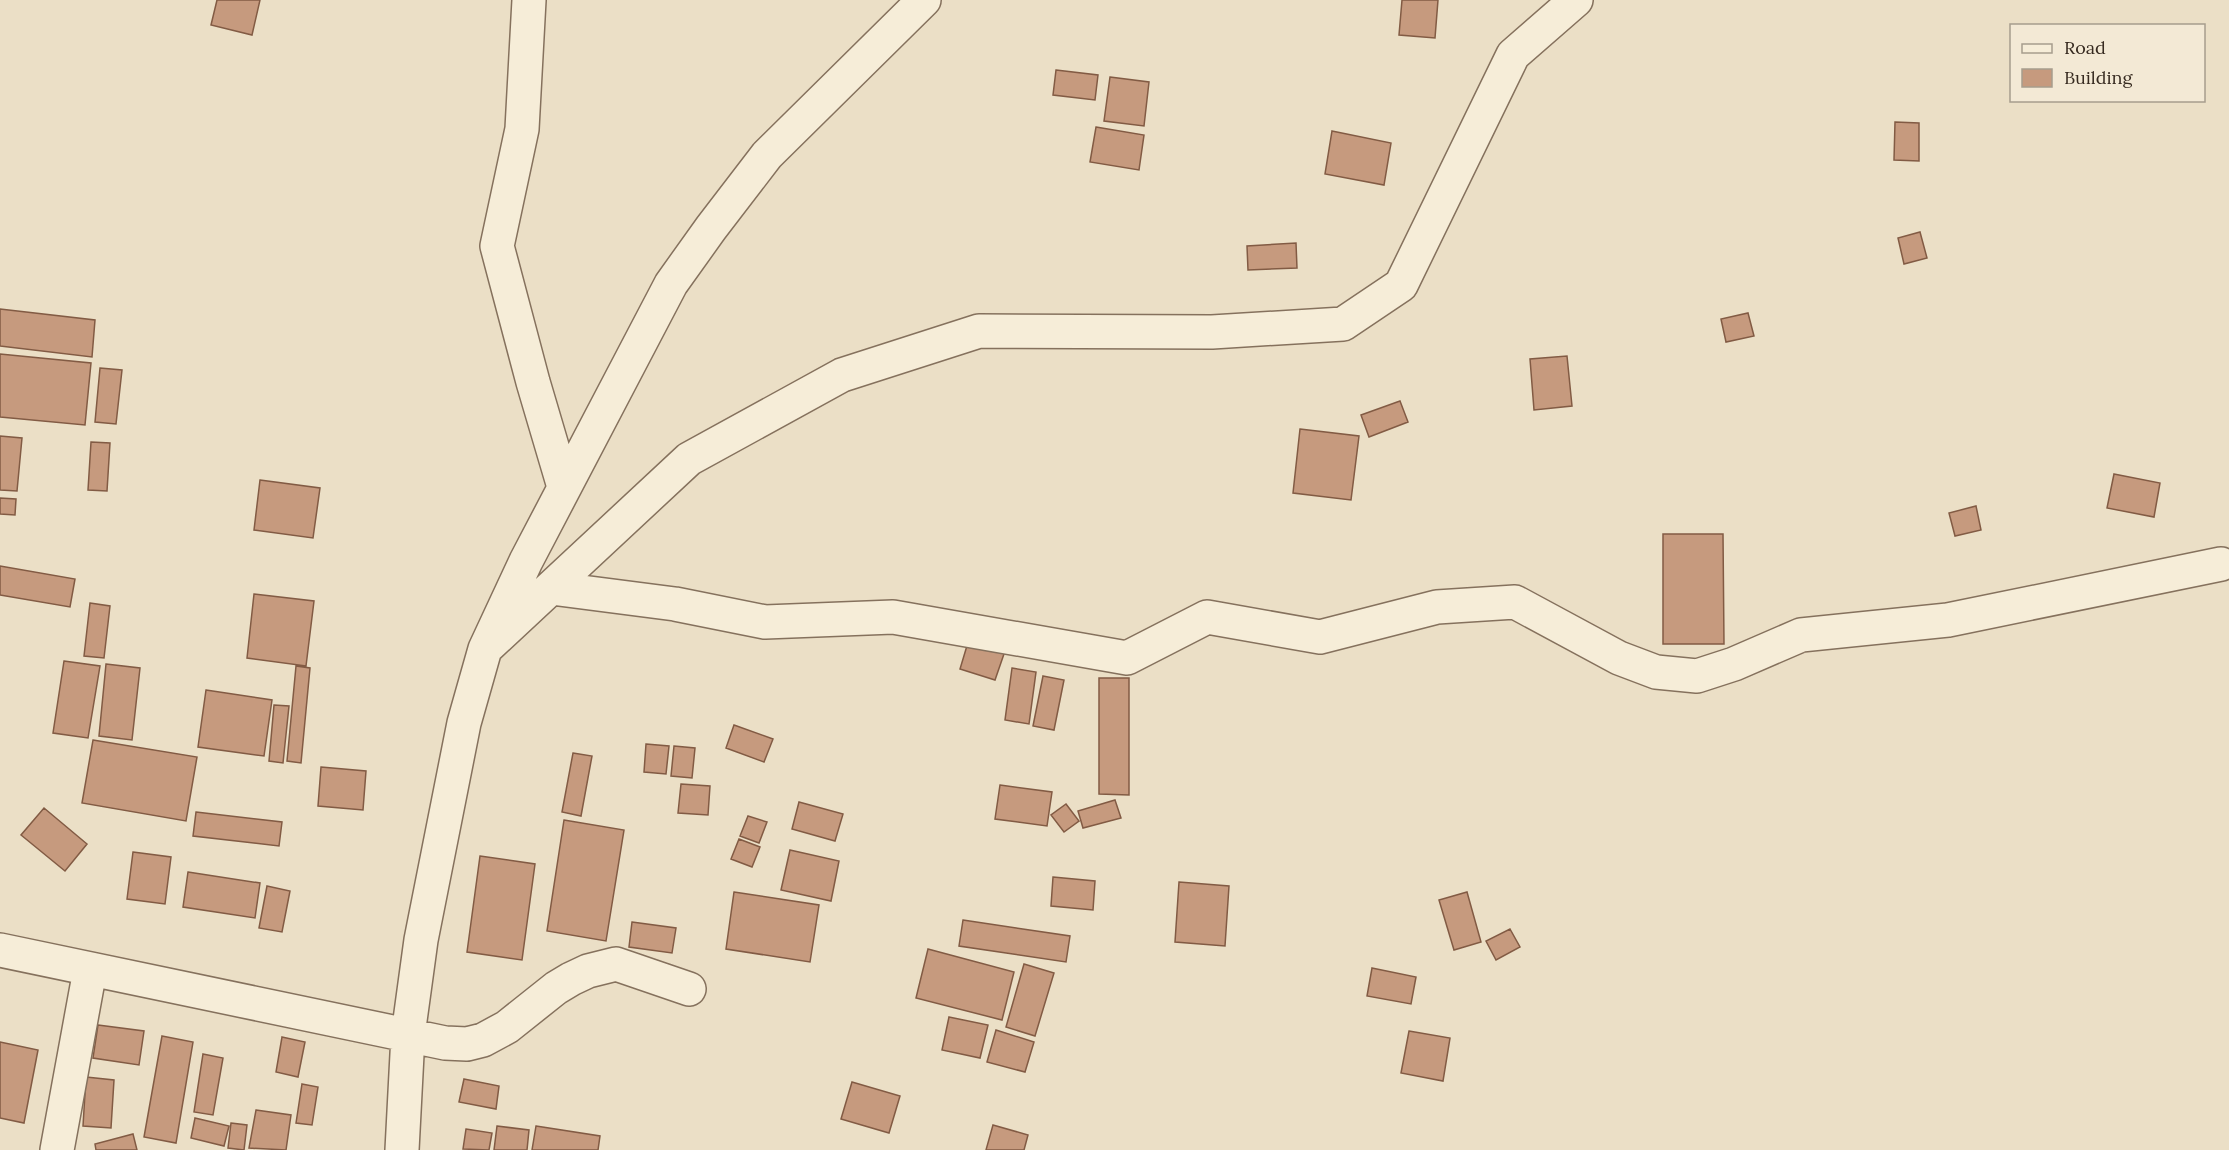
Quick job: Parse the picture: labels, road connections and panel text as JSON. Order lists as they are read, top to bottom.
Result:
{
  "legend": ["Road", "Building"]
}
